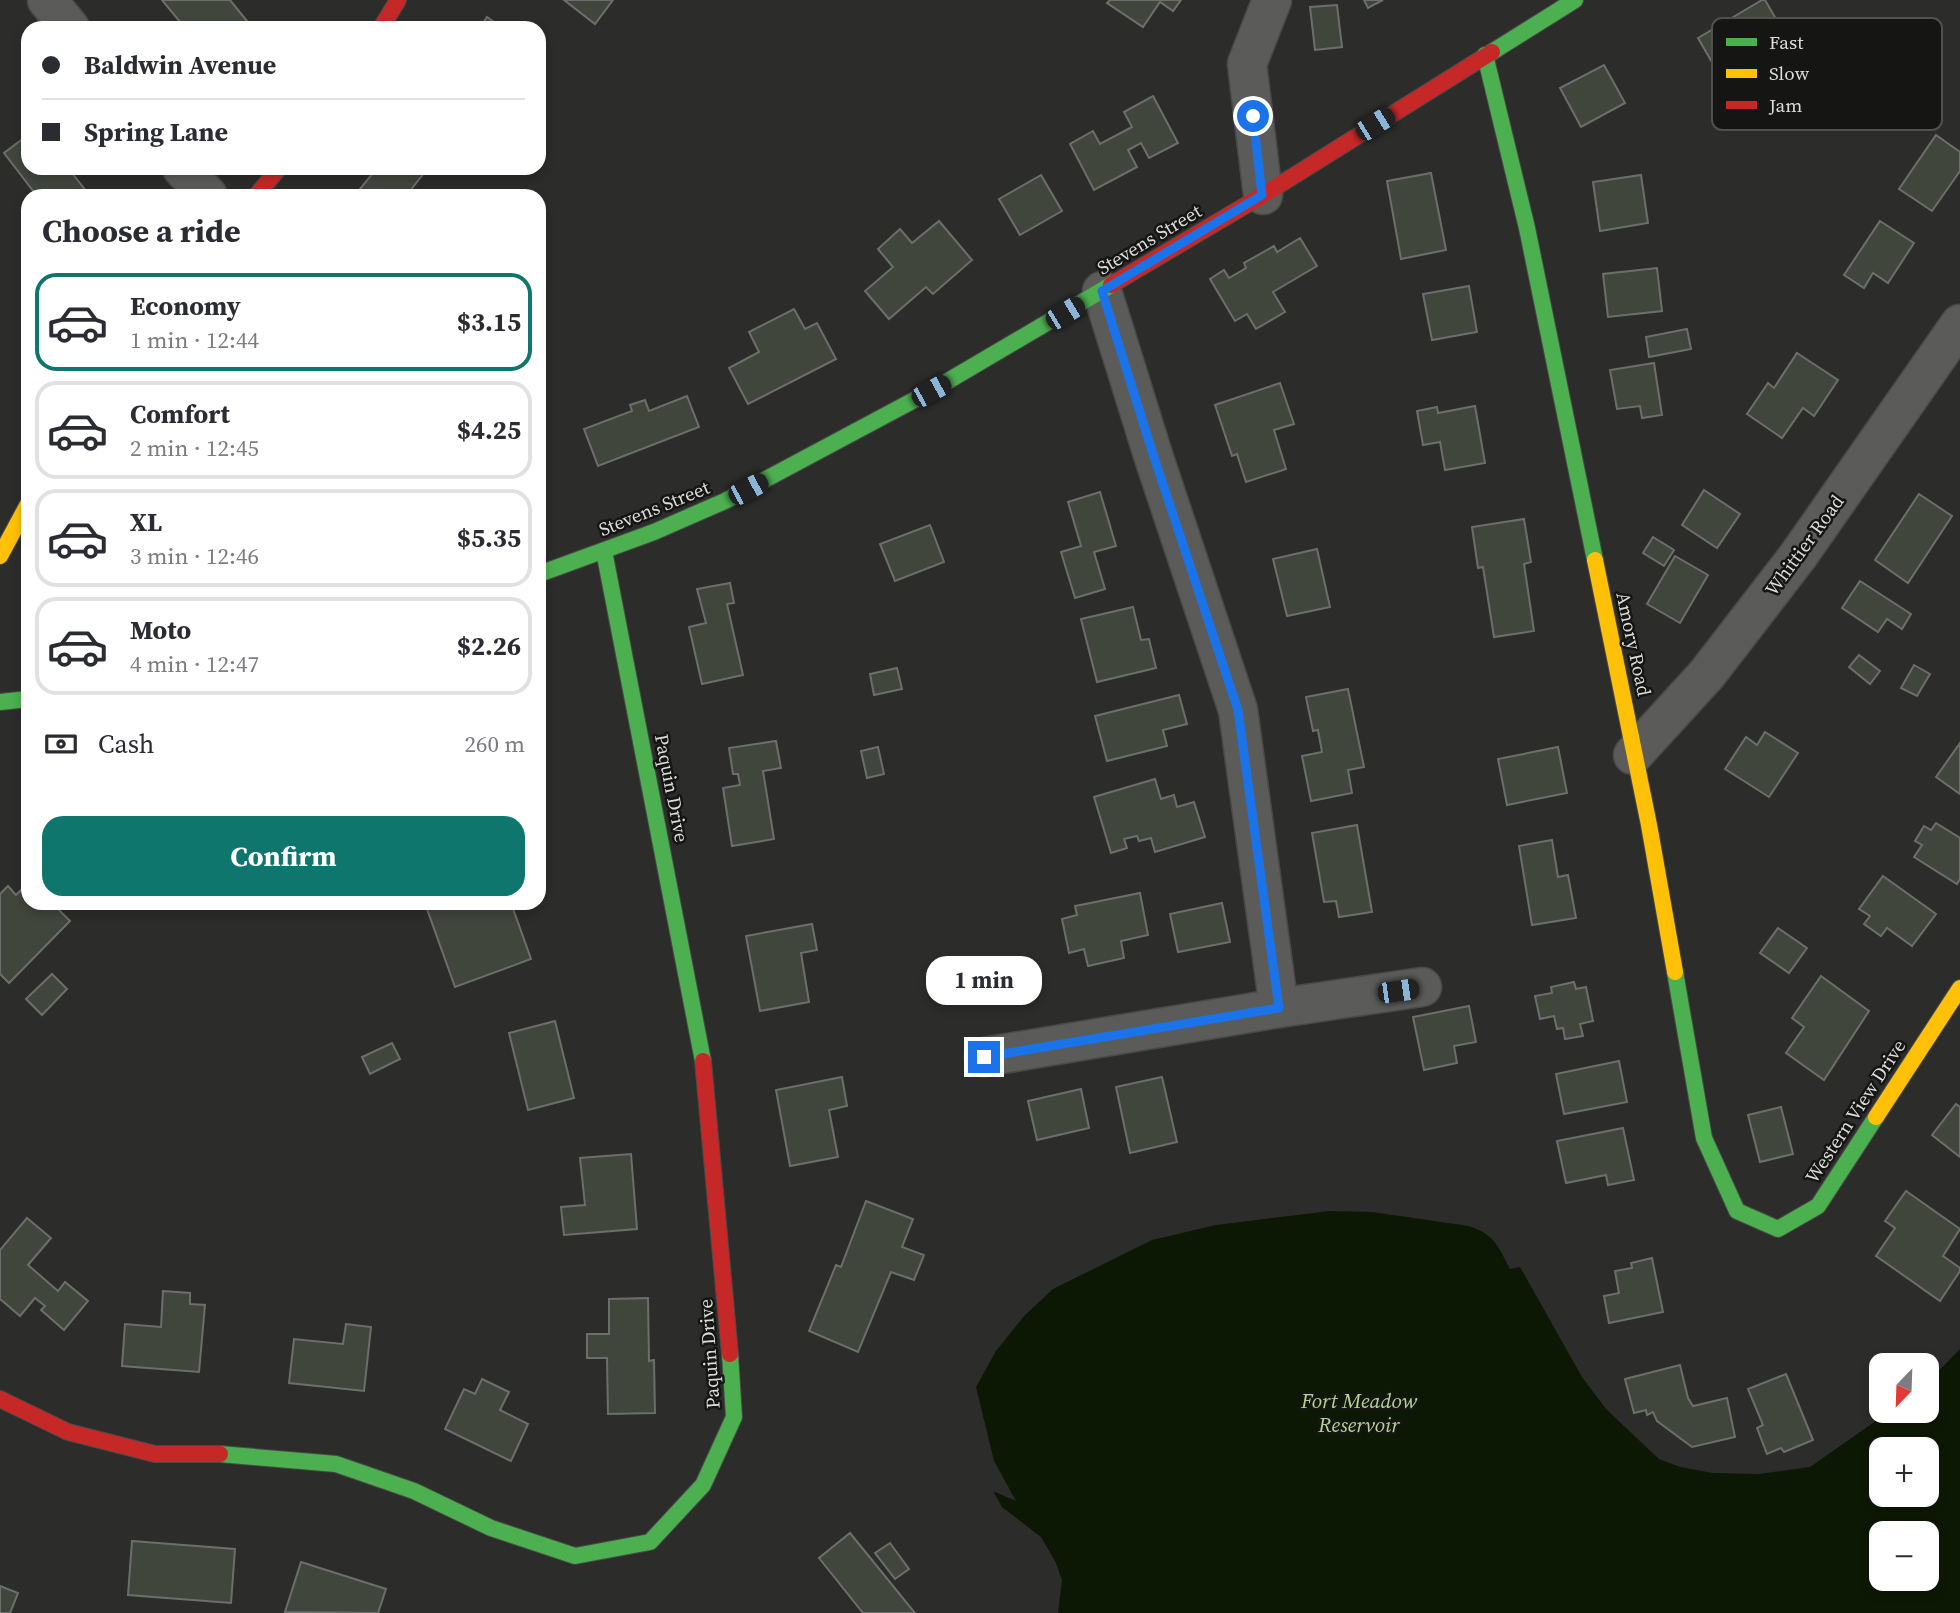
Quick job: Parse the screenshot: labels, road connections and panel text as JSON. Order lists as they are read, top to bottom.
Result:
{
  "streets": {
    "street": [
      "Stevens Street",
      "Whittier Road",
      "Amory Road",
      "Paquin Drive",
      "Western View Drive"
    ]
  },
  "crossings": [
    ["Stevens Street", "Amory Road"],
    ["Stevens Street", "Paquin Drive"],
    ["Whittier Road", "Amory Road"],
    ["Amory Road", "Western View Drive"]
  ],
  "water": ["Fort Meadow Reservoir"],
  "legend": ["Fast", "Slow", "Jam"],
  "north": "bottom left",
  "page": {
    "banner": ["Baldwin Avenue", "Spring Lane"],
    "heading": "Choose a ride",
    "list": [
      {
        "name": "Economy",
        "note": "1 min · 12:44",
        "value": "$3.15"
      },
      {
        "name": "Comfort",
        "note": "2 min · 12:45",
        "value": "$4.25"
      },
      {
        "name": "XL",
        "note": "3 min · 12:46",
        "value": "$5.35"
      },
      {
        "name": "Moto",
        "note": "4 min · 12:47",
        "value": "$2.26"
      }
    ],
    "pay": ["Cash", "260 m"],
    "buttons": "Confirm",
    "bubble": "1 min",
    "map_buttons": ["+", "−"]
  }
}
